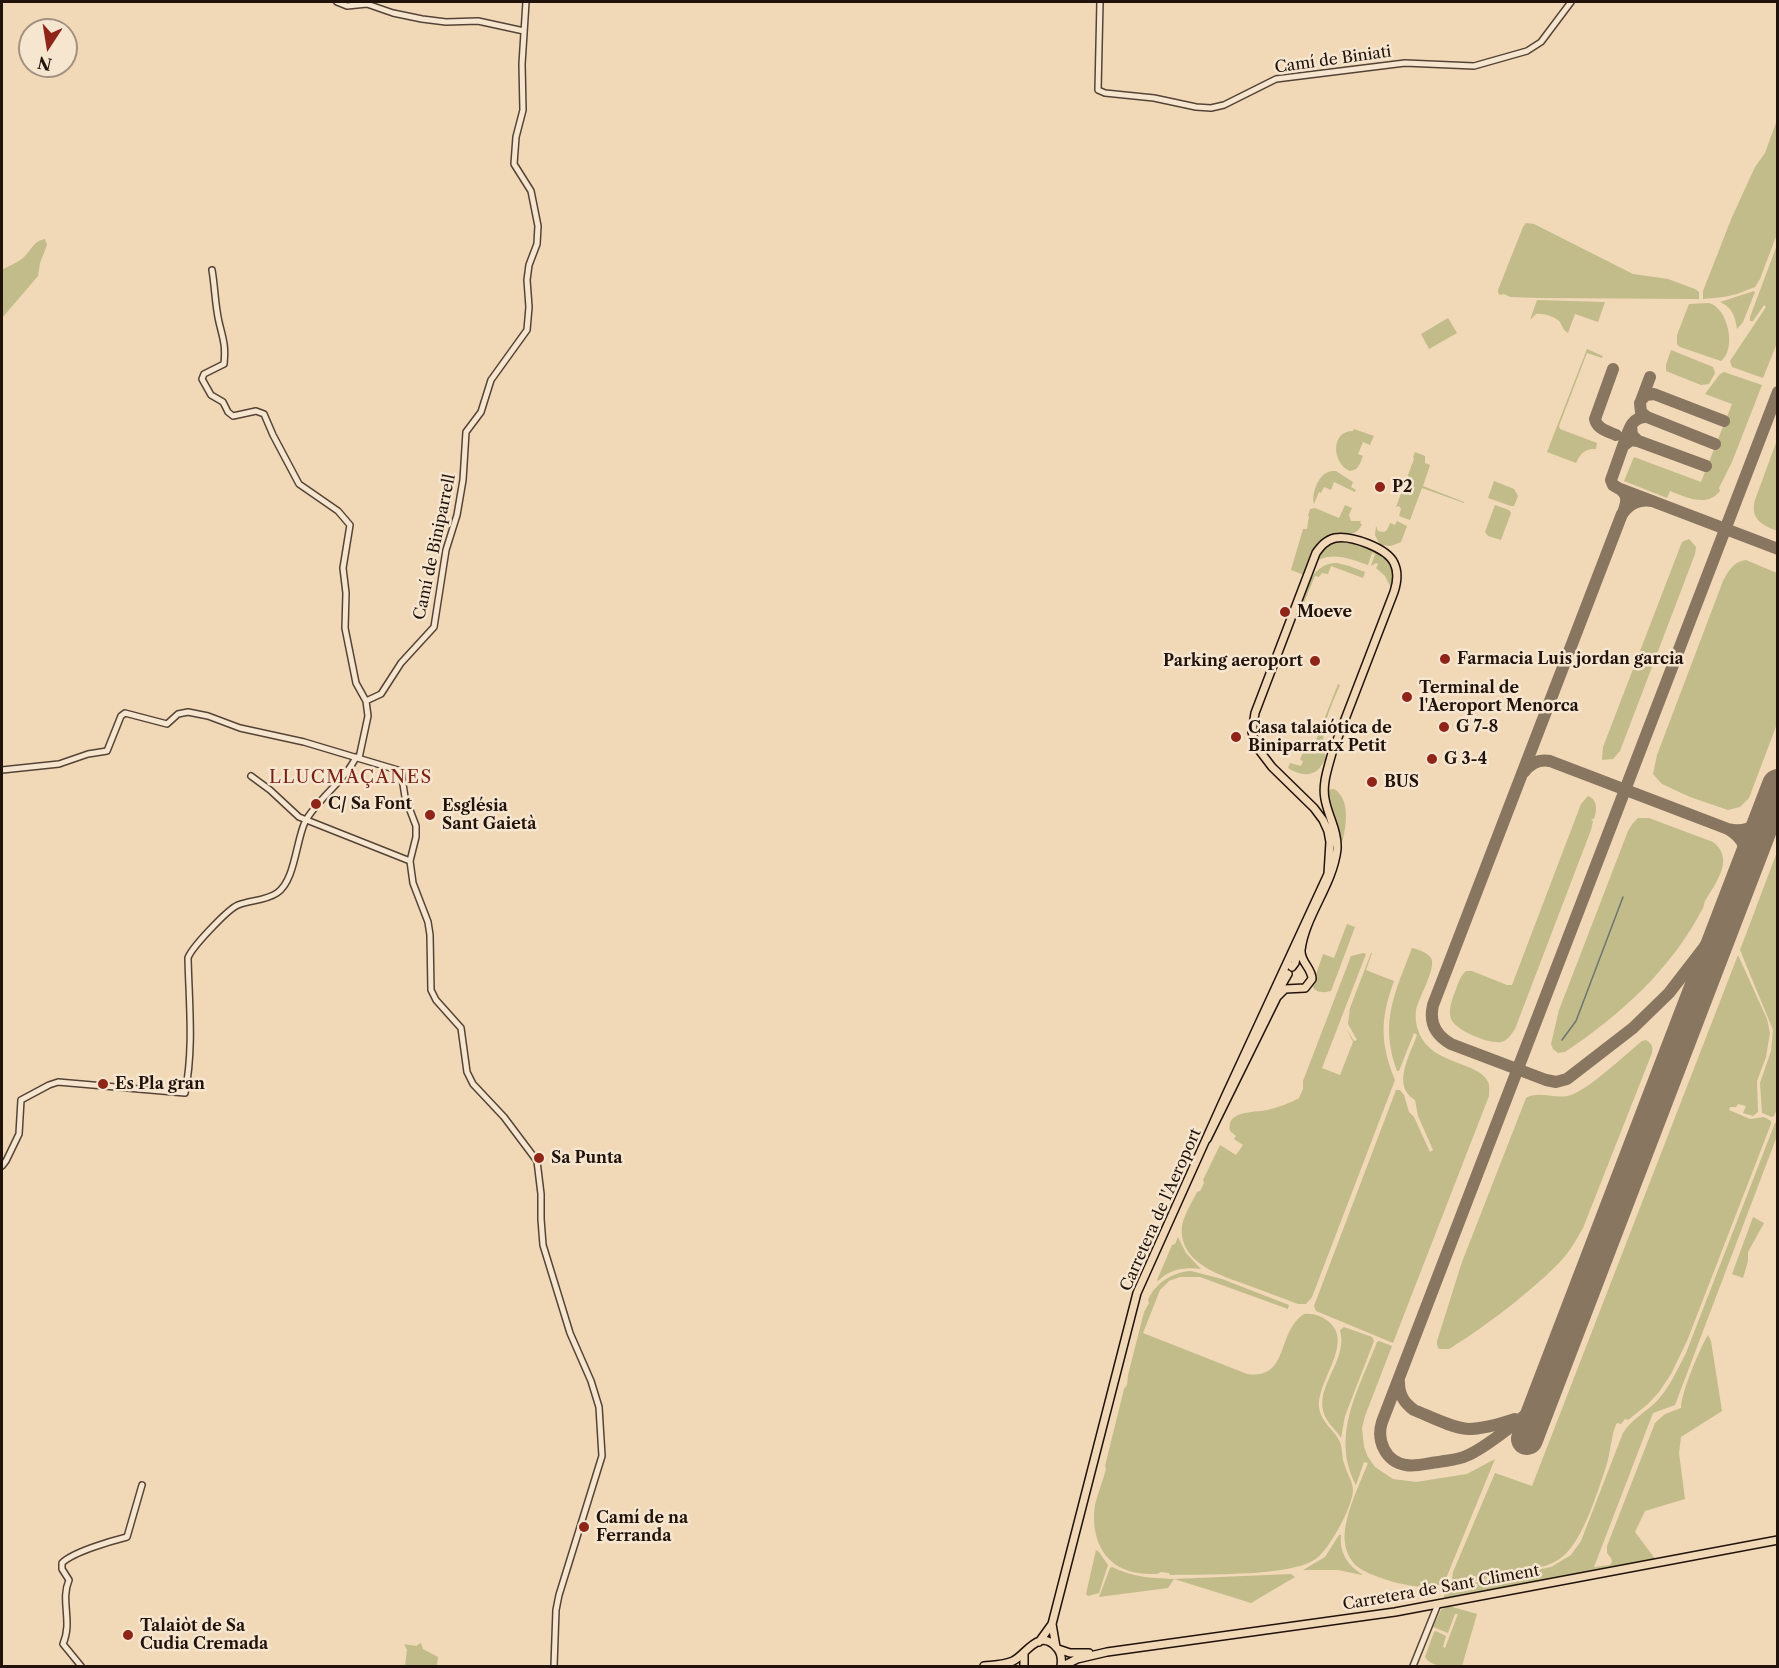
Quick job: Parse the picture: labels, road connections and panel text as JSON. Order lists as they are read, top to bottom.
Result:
{
  "streets": {
    "main road": ["Carretera de l'Aeroport", "Carretera de Sant Climent"],
    "street": ["Camí de Biniati", "Camí de Biniparrell"]
  },
  "districts": ["LLUCMAÇANES"],
  "places": [
    "P2",
    "Moeve",
    "Farmacia Luis jordan garcia",
    "Parking aeroport",
    "Terminal de l'Aeroport Menorca",
    "G 7-8",
    "Casa talaiótica de Biniparratx Petit",
    "G 3-4",
    "BUS",
    "C/ Sa Font",
    "Església Sant Gaietà",
    "Es Pla gran",
    "Sa Punta",
    "Camí de na Ferranda",
    "Talaiòt de Sa Cudia Cremada"
  ],
  "north": "bottom"
}
